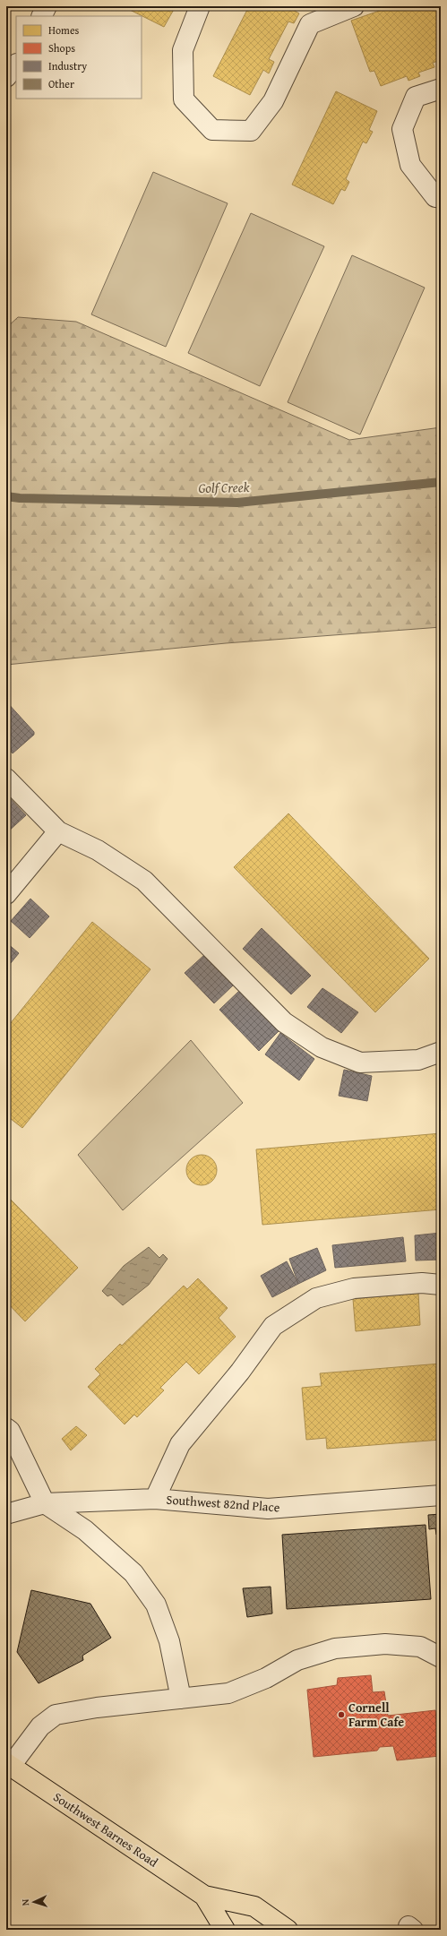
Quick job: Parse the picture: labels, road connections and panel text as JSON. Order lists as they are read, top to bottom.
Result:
{
  "streets": {
    "main road": ["Southwest Barnes Road"],
    "street": ["Southwest 82nd Place"]
  },
  "water": ["Golf Creek"],
  "places": ["Cornell Farm Cafe"],
  "legend": [
    "Homes",
    "Shops",
    "Industry",
    "Other"
  ],
  "north": "left"
}
